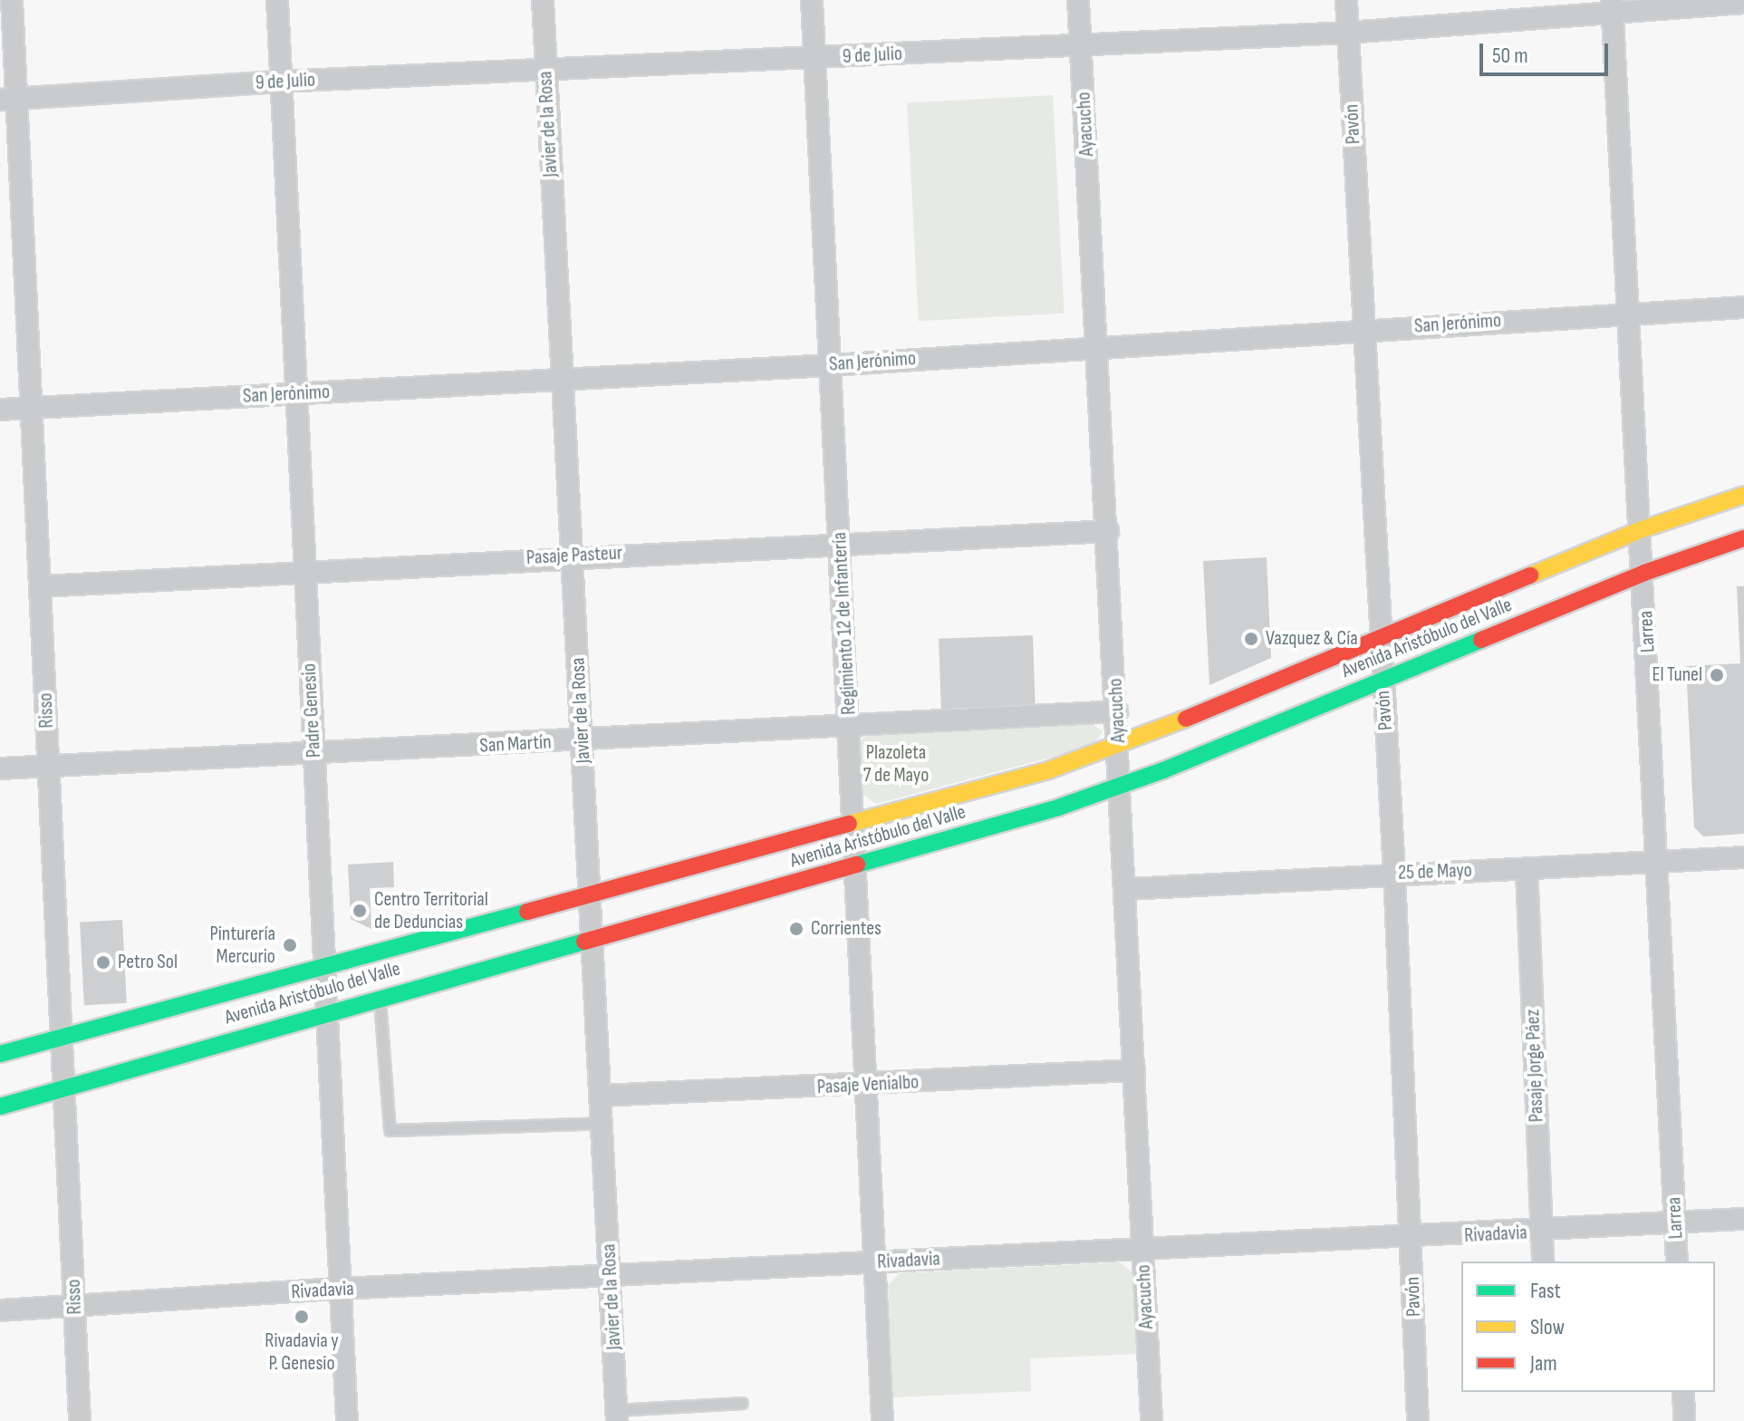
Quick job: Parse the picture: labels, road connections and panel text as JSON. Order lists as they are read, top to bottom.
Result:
{
  "streets": {
    "main road": ["Avenida Aristóbulo del Valle"],
    "street": [
      "9 de Julio",
      "Javier de la Rosa",
      "Ayacucho",
      "Pavón",
      "San Jerónimo",
      "Pasaje Pasteur",
      "Regimiento 12 de Infantería",
      "Larrea",
      "Risso",
      "Padre Genesio",
      "San Martín",
      "25 de Mayo",
      "Pasaje Jorge Páez",
      "Pasaje Venialbo",
      "Rivadavia"
    ]
  },
  "crossings": [
    ["9 de Julio", "Javier de la Rosa"],
    ["9 de Julio", "Ayacucho"],
    ["9 de Julio", "Pavón"],
    ["9 de Julio", "Regimiento 12 de Infantería"],
    ["9 de Julio", "Larrea"],
    ["9 de Julio", "Risso"],
    ["9 de Julio", "Padre Genesio"],
    ["Javier de la Rosa", "San Jerónimo"],
    ["Javier de la Rosa", "Pasaje Pasteur"],
    ["Javier de la Rosa", "Avenida Aristóbulo del Valle"],
    ["Javier de la Rosa", "San Martín"],
    ["Javier de la Rosa", "Pasaje Venialbo"],
    ["Javier de la Rosa", "Rivadavia"],
    ["Ayacucho", "San Jerónimo"],
    ["Ayacucho", "Pasaje Pasteur"],
    ["Ayacucho", "Avenida Aristóbulo del Valle"],
    ["Ayacucho", "San Martín"],
    ["Ayacucho", "25 de Mayo"],
    ["Ayacucho", "Pasaje Venialbo"],
    ["Ayacucho", "Rivadavia"],
    ["Pavón", "San Jerónimo"],
    ["Pavón", "Avenida Aristóbulo del Valle"],
    ["Pavón", "25 de Mayo"],
    ["Pavón", "Rivadavia"],
    ["San Jerónimo", "Regimiento 12 de Infantería"],
    ["San Jerónimo", "Larrea"],
    ["San Jerónimo", "Risso"],
    ["San Jerónimo", "Padre Genesio"],
    ["Pasaje Pasteur", "Regimiento 12 de Infantería"],
    ["Pasaje Pasteur", "Risso"],
    ["Pasaje Pasteur", "Padre Genesio"],
    ["Regimiento 12 de Infantería", "Avenida Aristóbulo del Valle"],
    ["Regimiento 12 de Infantería", "San Martín"],
    ["Regimiento 12 de Infantería", "Pasaje Venialbo"],
    ["Regimiento 12 de Infantería", "Rivadavia"],
    ["Larrea", "Avenida Aristóbulo del Valle"],
    ["Larrea", "25 de Mayo"],
    ["Larrea", "Rivadavia"],
    ["Avenida Aristóbulo del Valle", "Risso"],
    ["Avenida Aristóbulo del Valle", "Padre Genesio"],
    ["Risso", "San Martín"],
    ["Risso", "Rivadavia"],
    ["Padre Genesio", "San Martín"],
    ["Padre Genesio", "Rivadavia"],
    ["25 de Mayo", "Pasaje Jorge Páez"],
    ["Pasaje Jorge Páez", "Rivadavia"]
  ],
  "parks": ["Plazoleta 7 de Mayo"],
  "places": [
    "Vazquez & Cía",
    "El Tunel",
    "Centro Territorial de Deduncias",
    "Corrientes",
    "Pinturería Mercurio",
    "Petro Sol",
    "Rivadavia y P. Genesio"
  ],
  "legend": ["Fast", "Slow", "Jam"],
  "scale_bar": "50 m"
}
